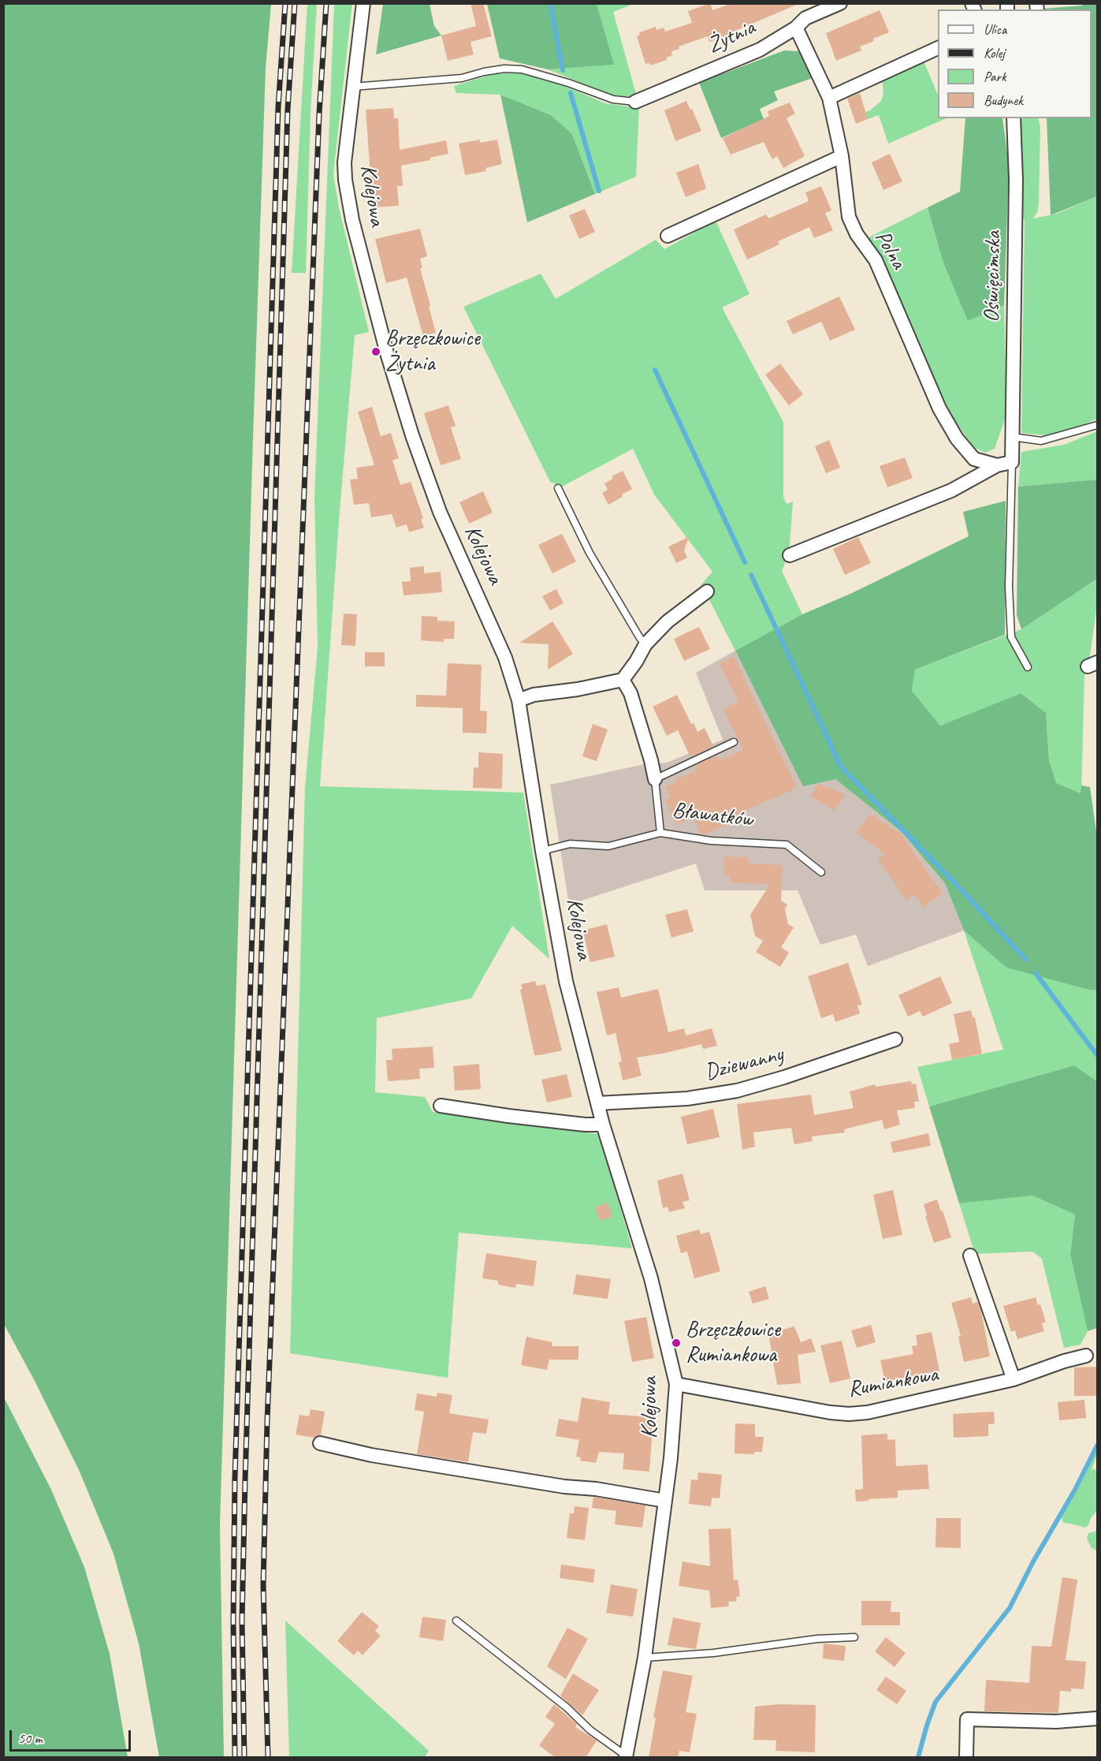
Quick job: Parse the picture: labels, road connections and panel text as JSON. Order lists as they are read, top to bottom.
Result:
{
  "streets": {
    "street": [
      "Żytnia",
      "Kolejowa",
      "Polna",
      "Oświęcimska",
      "Bławatków",
      "Dziewanny",
      "Rumiankowa"
    ]
  },
  "crossings": [
    ["Żytnia", "Polna"],
    ["Kolejowa", "Dziewanny"],
    ["Kolejowa", "Rumiankowa"],
    ["Polna", "Oświęcimska"]
  ],
  "places": ["Brzęczkowice Żytnia", "Brzęczkowice Rumiankowa"],
  "legend": [
    "Ulica",
    "Kolej",
    "Park",
    "Budynek"
  ],
  "scale_bar": "50 m"
}
